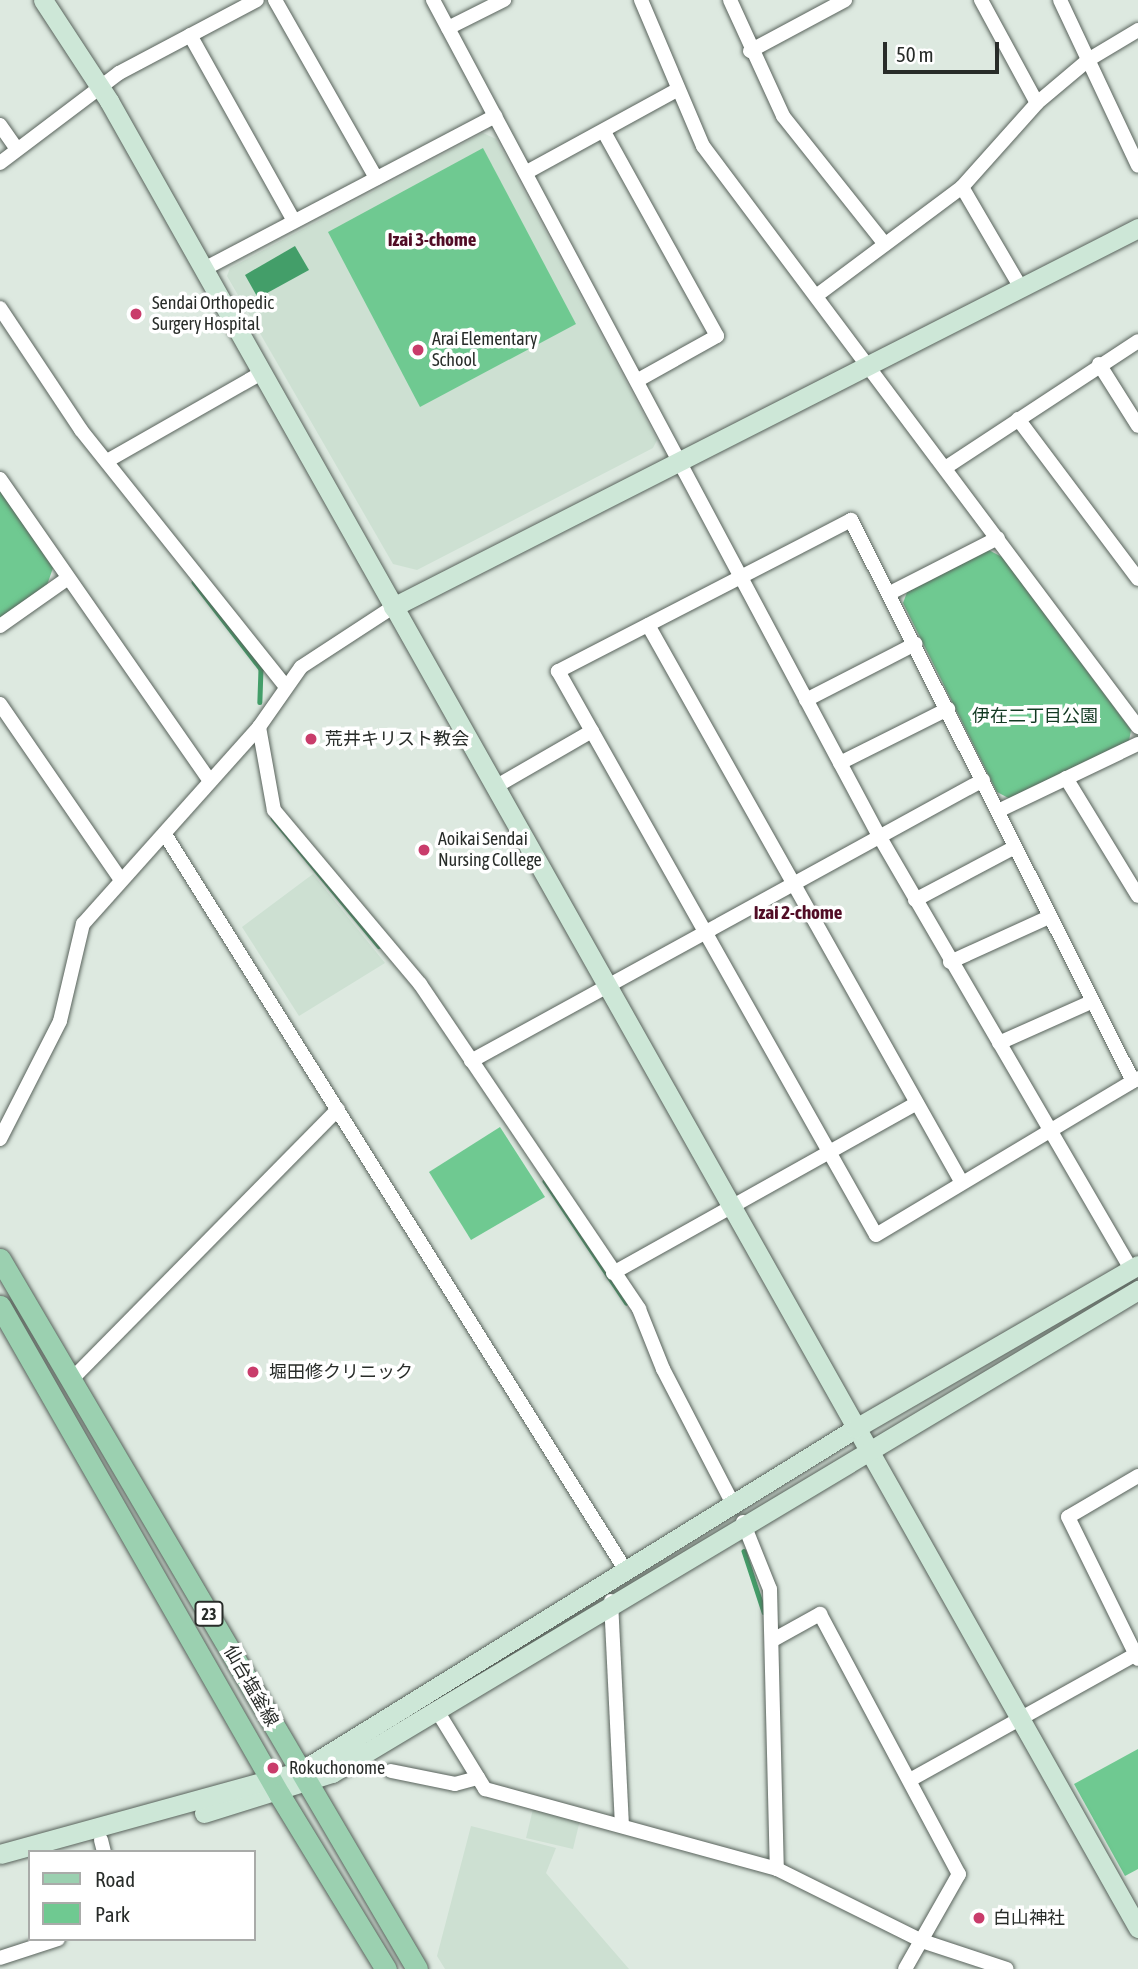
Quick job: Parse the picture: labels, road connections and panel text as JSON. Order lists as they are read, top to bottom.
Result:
{
  "streets": {
    "main road": ["23", "仙台塩釜線"]
  },
  "districts": ["Izai 3-chome", "Izai 2-chome"],
  "parks": ["伊在二丁目公園"],
  "places": [
    "Sendai Orthopedic Surgery Hospital",
    "Arai Elementary School",
    "荒井キリスト教会",
    "Aoikai Sendai Nursing College",
    "堀田修クリニック",
    "Rokuchonome",
    "白山神社"
  ],
  "legend": ["Road", "Park"],
  "scale_bar": "50 m"
}
